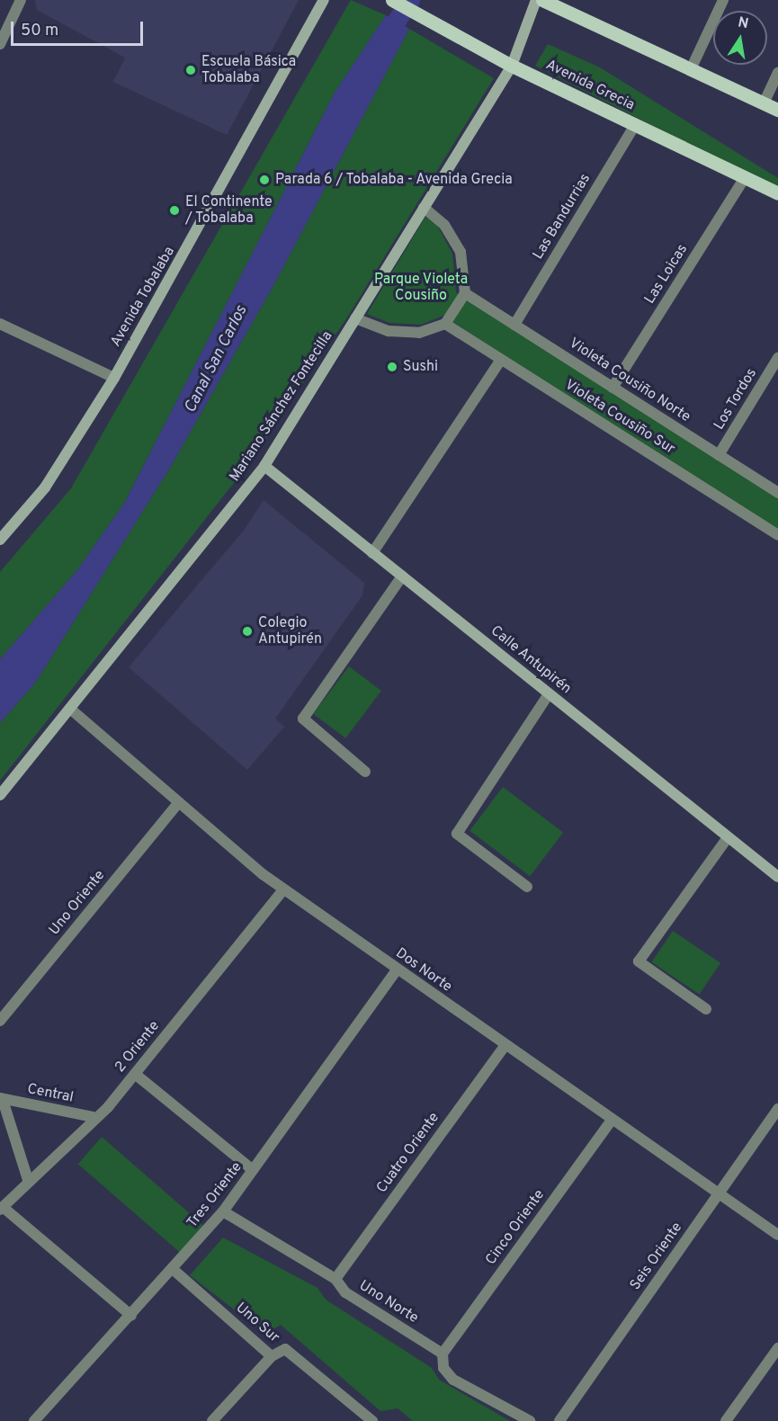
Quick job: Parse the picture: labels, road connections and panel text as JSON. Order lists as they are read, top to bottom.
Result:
{
  "streets": {
    "main road": ["Avenida Grecia"],
    "street": [
      "Las Bandurrias",
      "Las Loicas",
      "Avenida Tobalaba",
      "Violeta Cousiño Norte",
      "Los Tordos",
      "Mariano Sánchez Fontecilla",
      "Violeta Cousiño Sur",
      "Calle Antupirén",
      "Uno Oriente",
      "Dos Norte",
      "2 Oriente",
      "Central",
      "Cuatro Oriente",
      "Tres Oriente",
      "Cinco Oriente",
      "Seis Oriente",
      "Uno Norte",
      "Uno Sur"
    ]
  },
  "crossings": [
    ["Avenida Grecia", "Las Bandurrias"],
    ["Avenida Grecia", "Las Loicas"],
    ["Avenida Grecia", "Mariano Sánchez Fontecilla"],
    ["Las Bandurrias", "Violeta Cousiño Norte"],
    ["Las Loicas", "Violeta Cousiño Norte"],
    ["Violeta Cousiño Norte", "Los Tordos"],
    ["Mariano Sánchez Fontecilla", "Calle Antupirén"],
    ["Mariano Sánchez Fontecilla", "Dos Norte"],
    ["Uno Oriente", "Dos Norte"],
    ["Dos Norte", "2 Oriente"],
    ["Dos Norte", "Cuatro Oriente"],
    ["Dos Norte", "Tres Oriente"],
    ["Dos Norte", "Cinco Oriente"],
    ["Dos Norte", "Seis Oriente"],
    ["2 Oriente", "Central"],
    ["Cuatro Oriente", "Uno Norte"],
    ["Tres Oriente", "Uno Norte"],
    ["Tres Oriente", "Uno Sur"],
    ["Cinco Oriente", "Uno Norte"]
  ],
  "water": ["Canal San Carlos"],
  "parks": ["Parque Violeta Cousiño"],
  "places": [
    "Escuela Básica Tobalaba",
    "Parada 6 / Tobalaba - Avenida Grecia",
    "El Continente / Tobalaba",
    "Sushi",
    "Colegio Antupirén"
  ],
  "scale_bar": "50 m",
  "north": "top"
}
